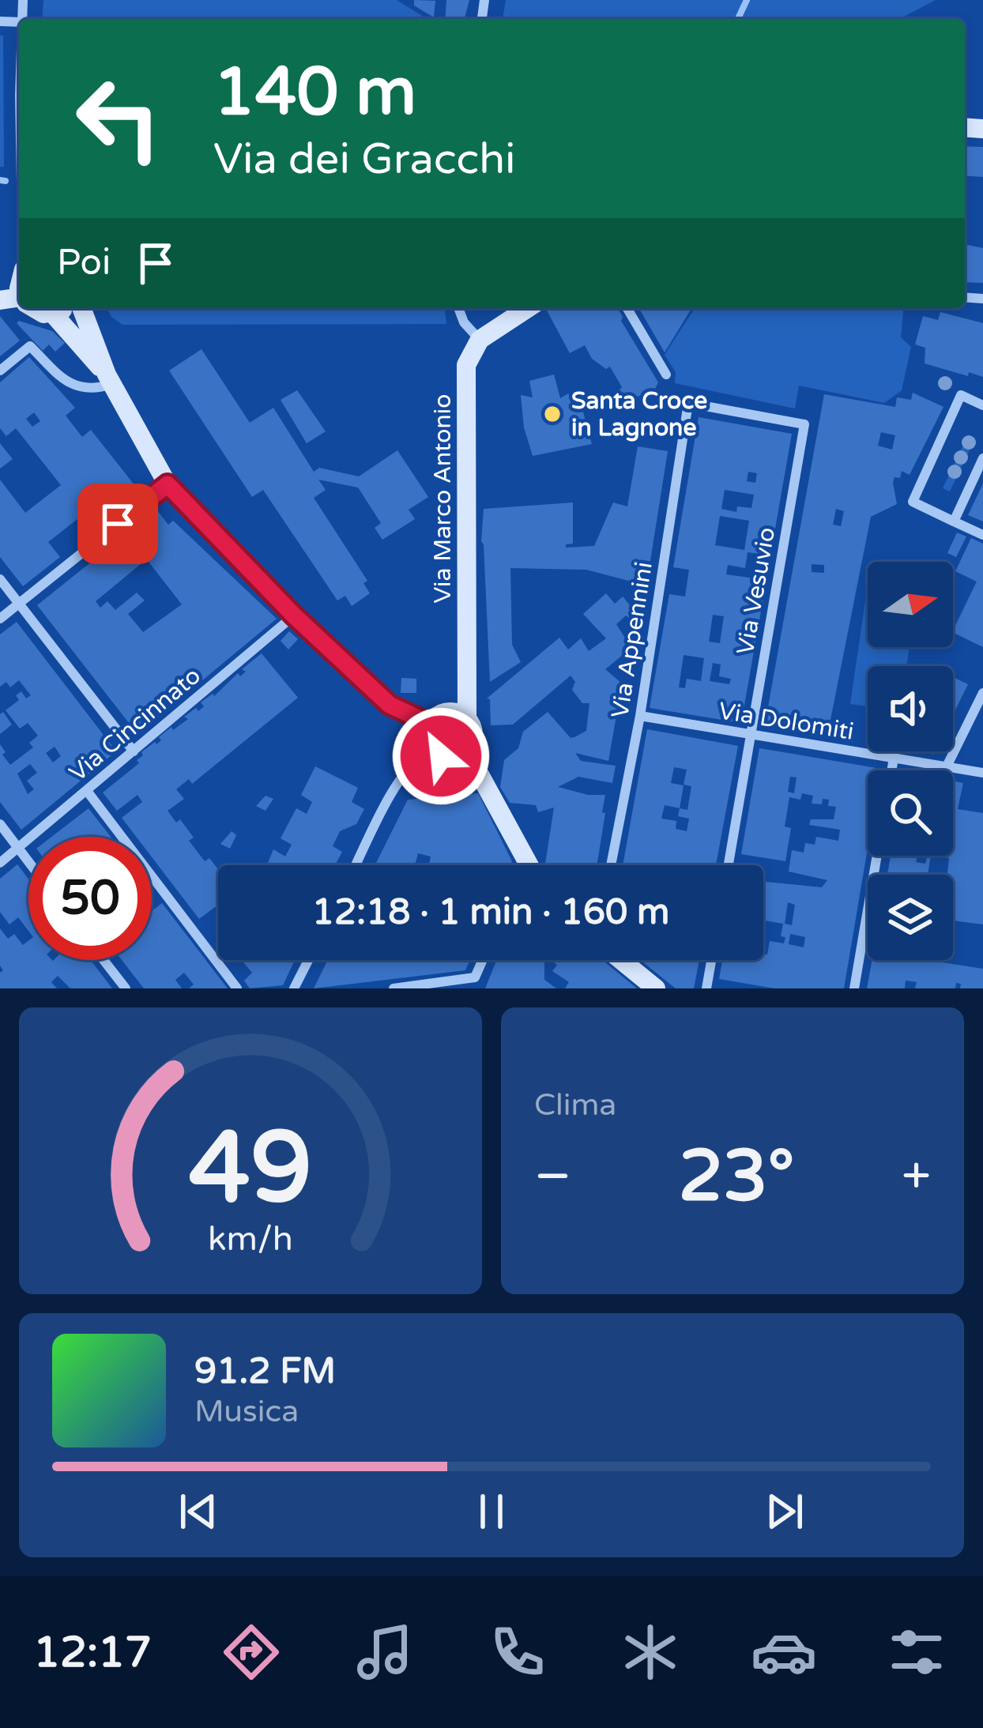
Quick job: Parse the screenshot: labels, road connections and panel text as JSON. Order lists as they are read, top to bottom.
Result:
{
  "streets": {
    "main road": ["Via Marco Antonio"],
    "street": [
      "Via Vesuvio",
      "Via Appennini",
      "Via Dolomiti",
      "Via Cincinnato"
    ]
  },
  "crossings": [
    ["Via Vesuvio", "Via Appennini"],
    ["Via Vesuvio", "Via Dolomiti"],
    ["Via Appennini", "Via Dolomiti"]
  ],
  "places": ["Santa Croce in Lagnone"],
  "north": "right",
  "page": {
    "turn": ["140 m", "Via dei Gracchi"],
    "then": "Poi",
    "limit": "50",
    "trip": "12:18 · 1 min · 160 m",
    "tile": "Clima",
    "heat": ["−", "23°", "+"],
    "song": ["91.2 FM", "Musica"],
    "tabs": "12:17",
    "gauge": ["49", "km/h"]
  }
}
